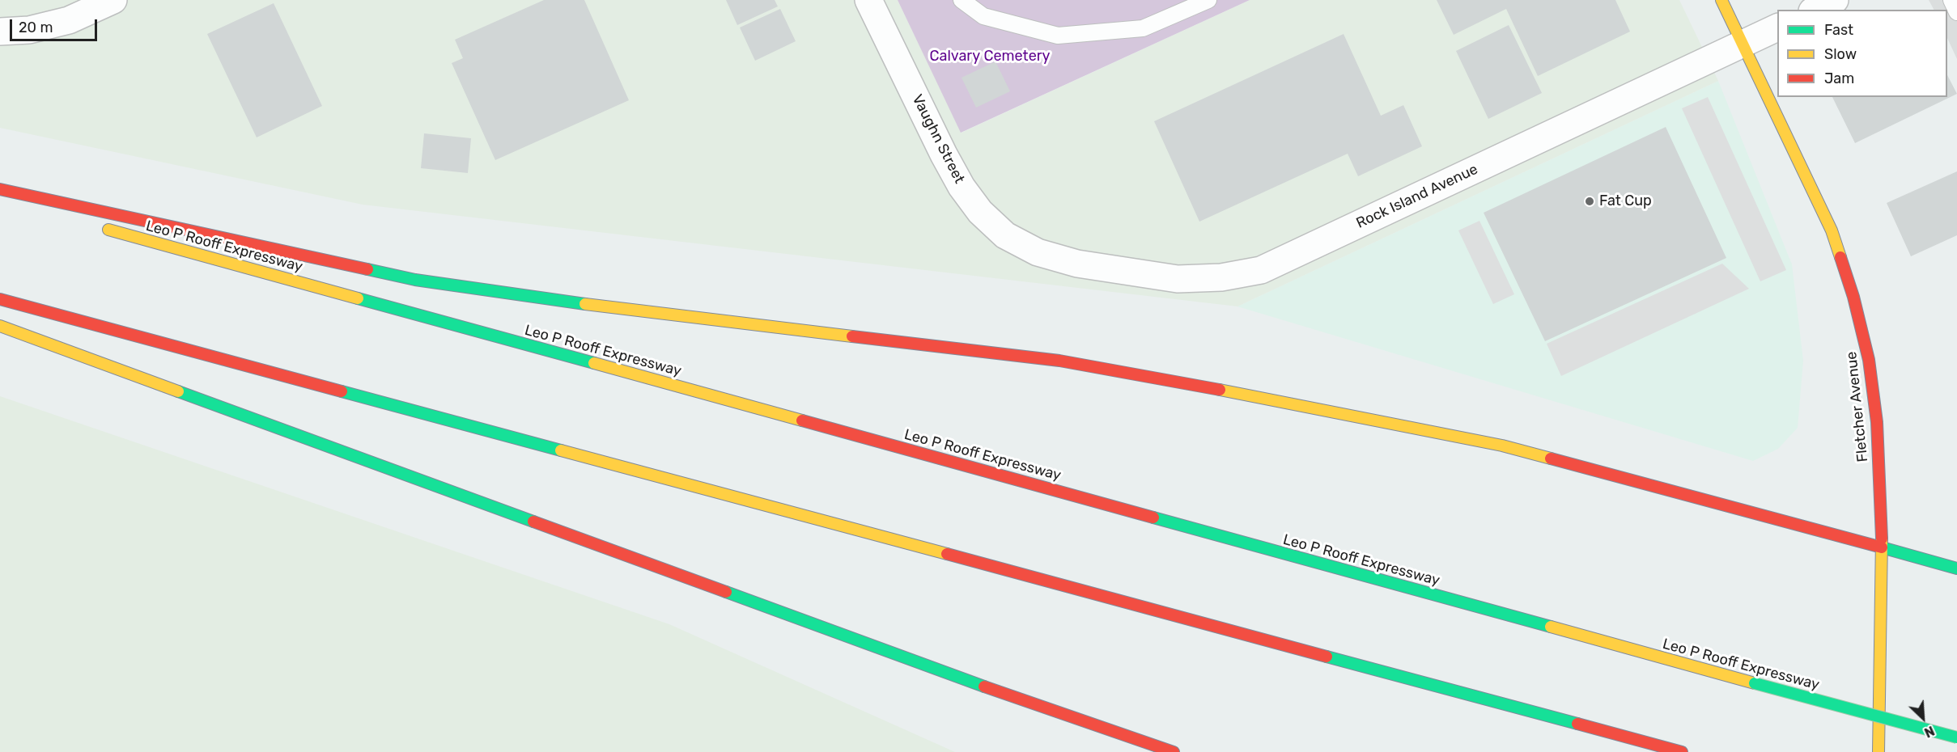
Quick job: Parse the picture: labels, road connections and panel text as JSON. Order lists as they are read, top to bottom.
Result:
{
  "streets": {
    "main road": ["Leo P Rooff Expressway", "Fletcher Avenue"],
    "street": ["Vaughn Street", "Rock Island Avenue"]
  },
  "crossings": [
    ["Vaughn Street", "Rock Island Avenue"],
    ["Rock Island Avenue", "Fletcher Avenue"]
  ],
  "parks": ["Calvary Cemetery"],
  "places": ["Fat Cup"],
  "legend": ["Fast", "Slow", "Jam"],
  "scale_bar": "20 m",
  "north": "bottom right"
}
